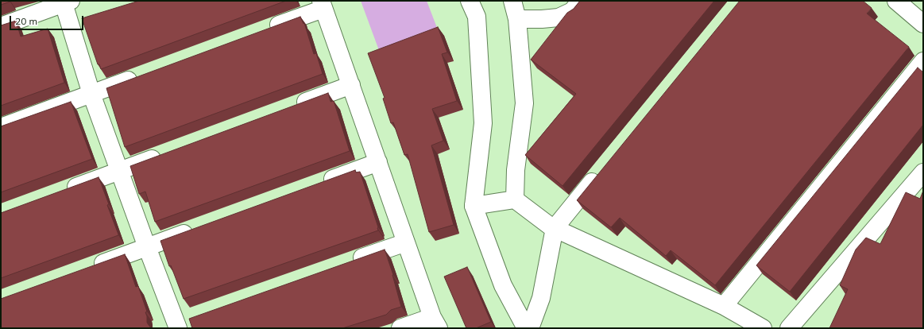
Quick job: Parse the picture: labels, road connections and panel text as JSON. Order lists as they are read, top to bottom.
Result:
{
  "scale_bar": "20 m"
}
